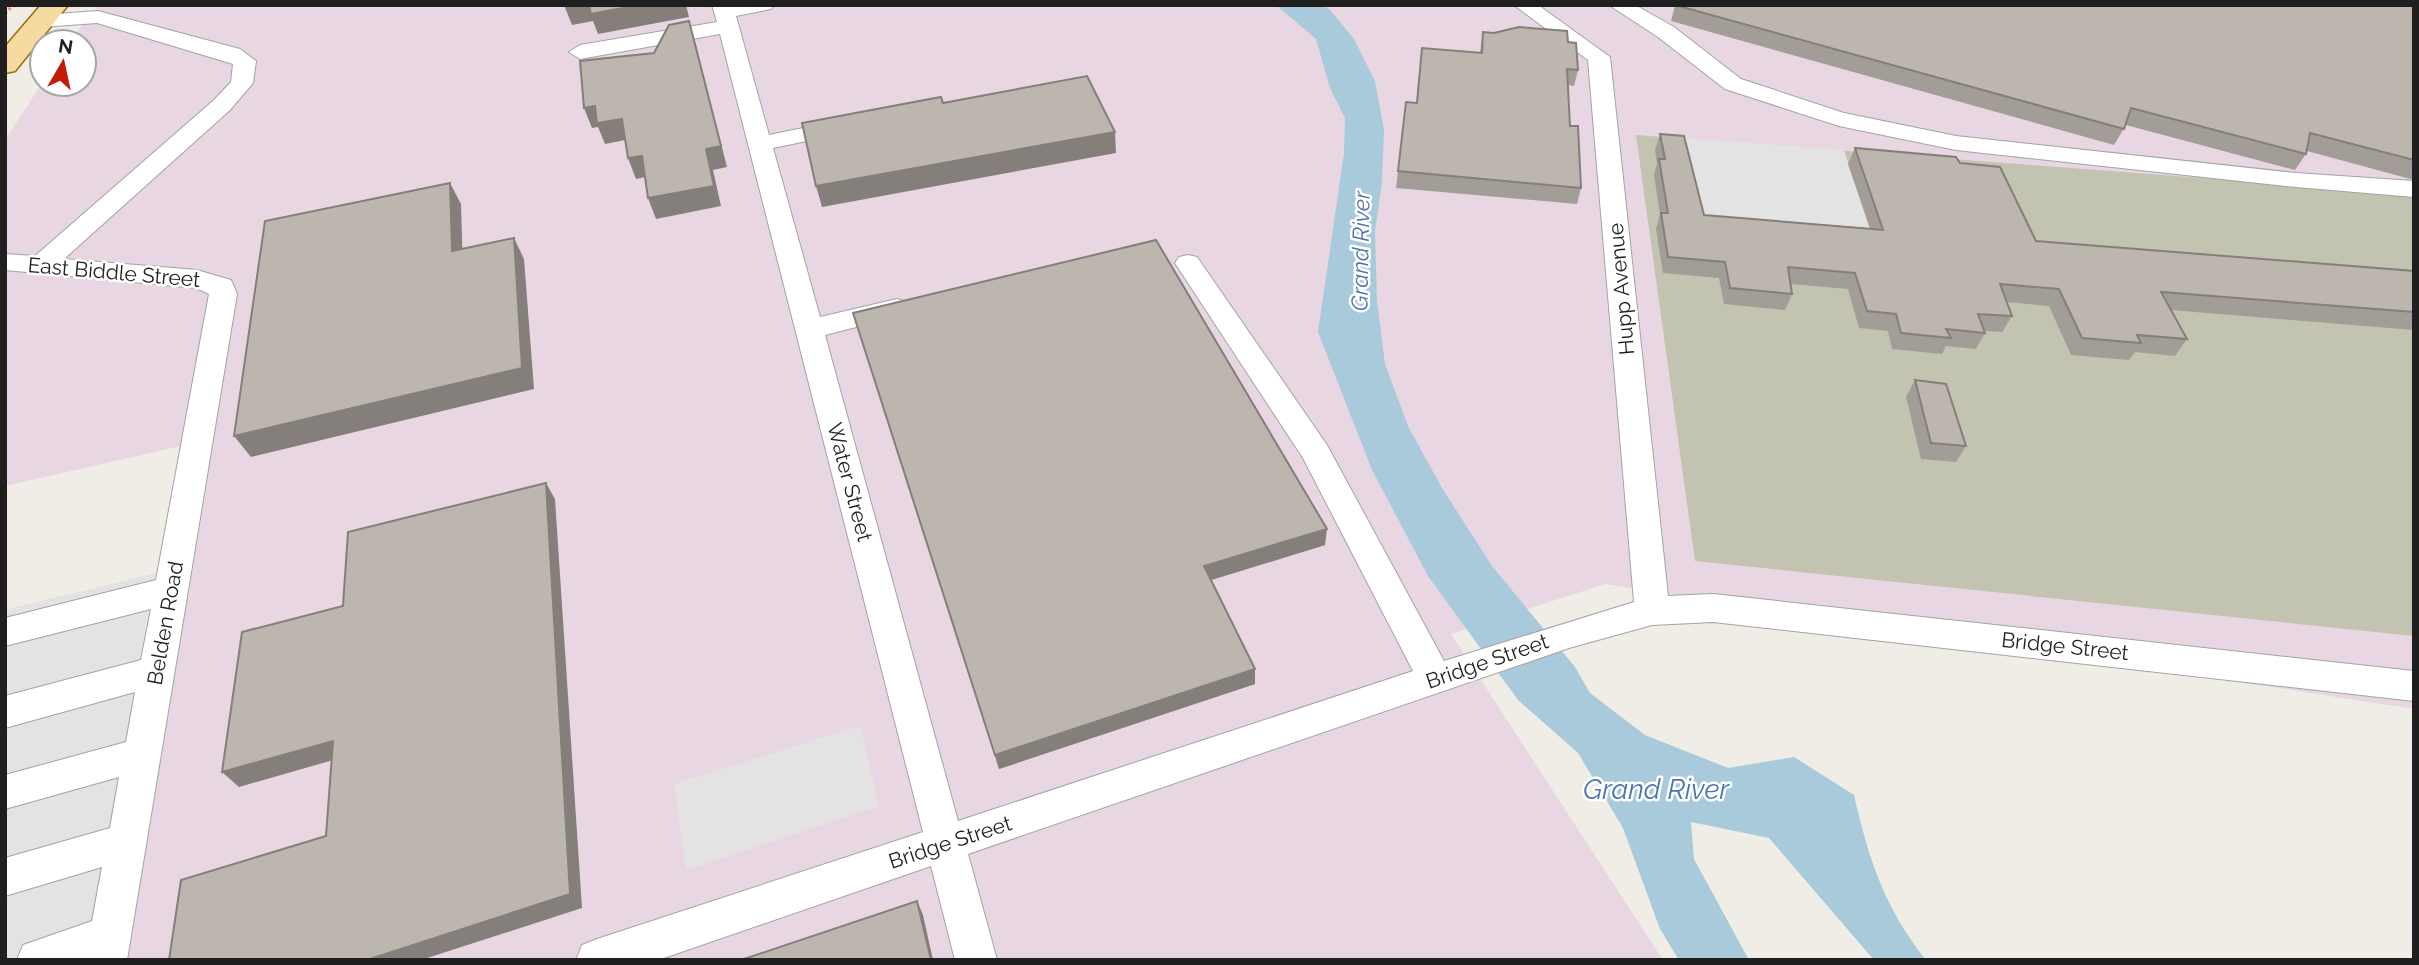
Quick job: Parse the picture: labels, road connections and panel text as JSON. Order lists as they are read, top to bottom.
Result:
{
  "streets": {
    "street": [
      "East Biddle Street",
      "Hupp Avenue",
      "Water Street",
      "Belden Road",
      "Bridge Street"
    ]
  },
  "crossings": [
    ["East Biddle Street", "Belden Road"],
    ["Hupp Avenue", "Bridge Street"],
    ["Water Street", "Bridge Street"]
  ],
  "water": ["Grand River"],
  "north": "top"
}
